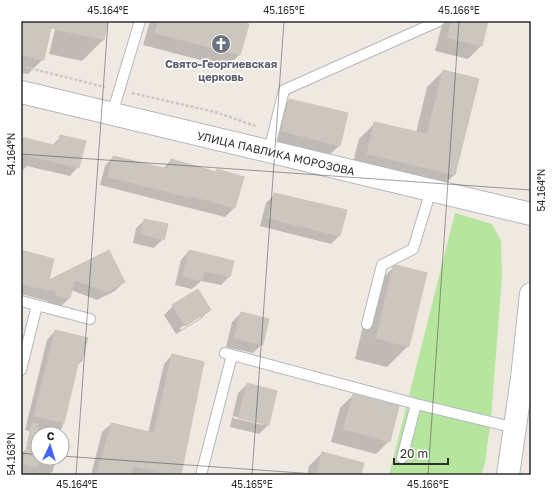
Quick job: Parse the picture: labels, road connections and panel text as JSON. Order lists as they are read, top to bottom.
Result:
{
  "streets": {
    "street": ["УЛИЦА ПАВЛИКА МОРОЗОВА"]
  },
  "places": {
    "church": ["Свято-Георгиевская церковь"]
  },
  "scale_bar": "20 m",
  "north": "top",
  "coordinates": [
    "45.164°E",
    "45.165°E",
    "45.166°E",
    "54.164°N",
    "54.163°N"
  ]
}
